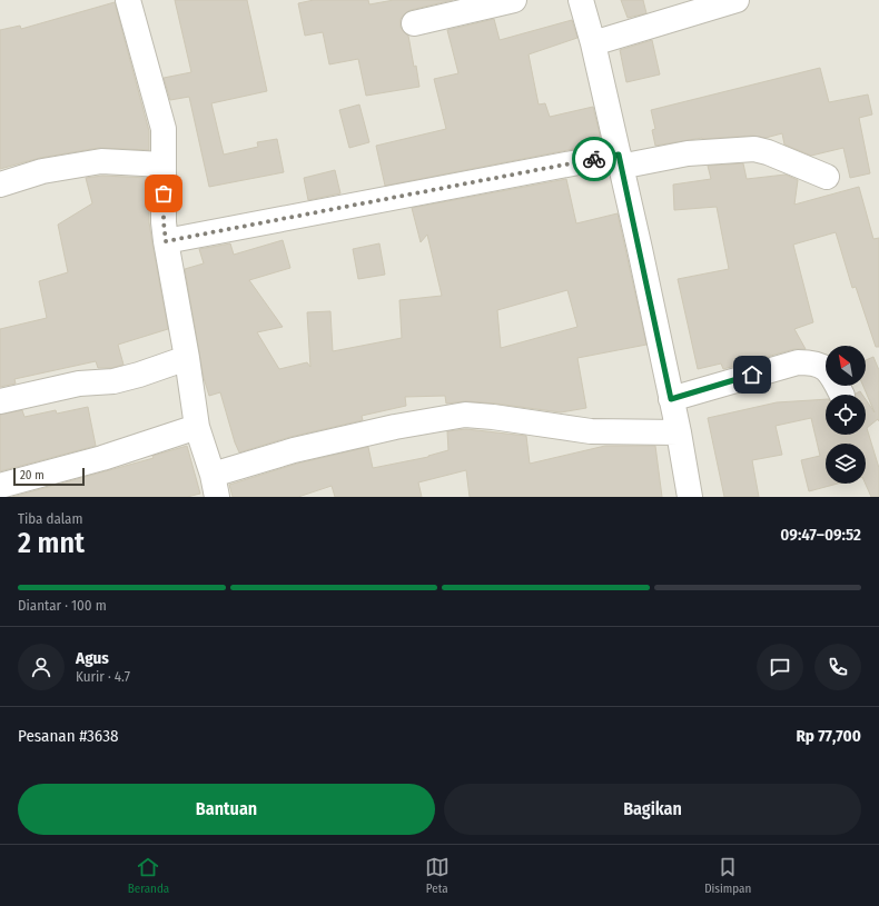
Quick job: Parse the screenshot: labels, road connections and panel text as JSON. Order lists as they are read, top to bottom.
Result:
{
  "scale_bar": "20 m",
  "north": "top left",
  "page": {
    "scale": "20 m",
    "heading": ["2 mnt", "Tiba dalam", "09:47–09:52"],
    "panel": [
      "Agus",
      "Kurir · 4.7",
      "Pesanan #3638",
      "Rp 77,700"
    ],
    "bar": "Diantar · 100 m",
    "buttons": ["Bantuan", "Bagikan"],
    "tabs": ["Beranda", "Peta", "Disimpan"]
  }
}
